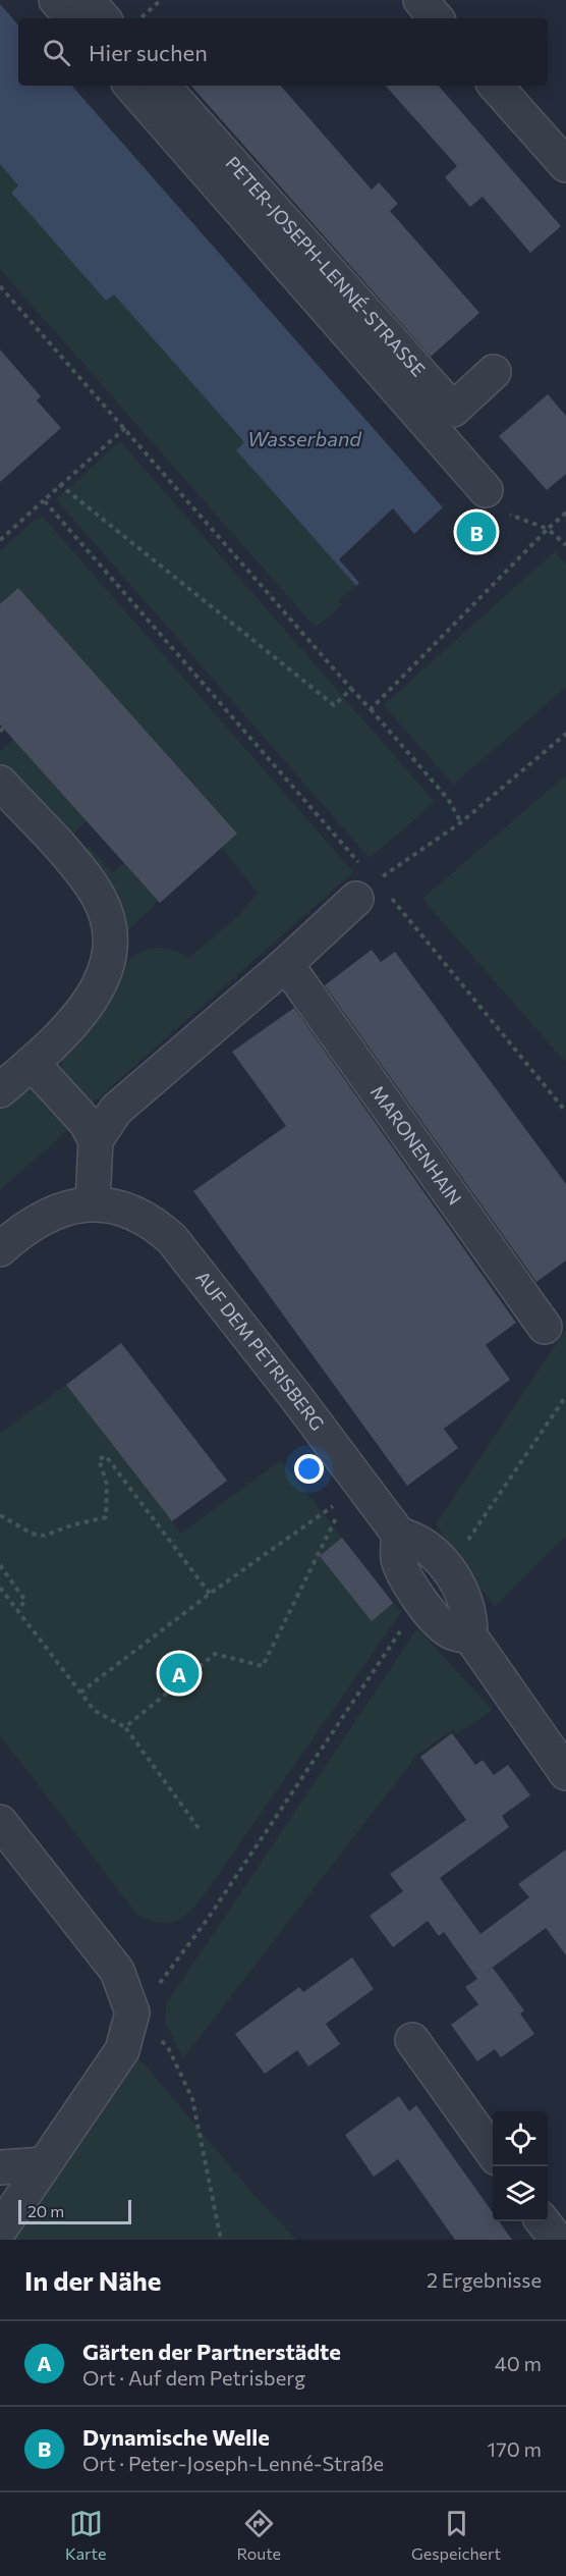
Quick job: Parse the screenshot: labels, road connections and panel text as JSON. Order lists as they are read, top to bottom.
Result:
{
  "streets": {
    "street": ["PETER-JOSEPH-LENNÉ-STRASSE", "MARONENHAIN", "AUF DEM PETRISBERG"]
  },
  "water": ["Wasserband"],
  "scale_bar": "20 m",
  "page": {
    "search": "Hier suchen",
    "pins": ["B", "A"],
    "scale": "20 m",
    "heading": ["In der Nähe", "2 Ergebnisse"],
    "list": [
      {
        "mark": "A",
        "name": "Gärten der Partnerstädte",
        "note": "Ort · Auf dem Petrisberg",
        "value": "40 m"
      },
      {
        "mark": "B",
        "name": "Dynamische Welle",
        "note": "Ort · Peter-Joseph-Lenné-Straße",
        "value": "170 m"
      }
    ],
    "nav": ["Karte", "Route", "Gespeichert"]
  }
}
